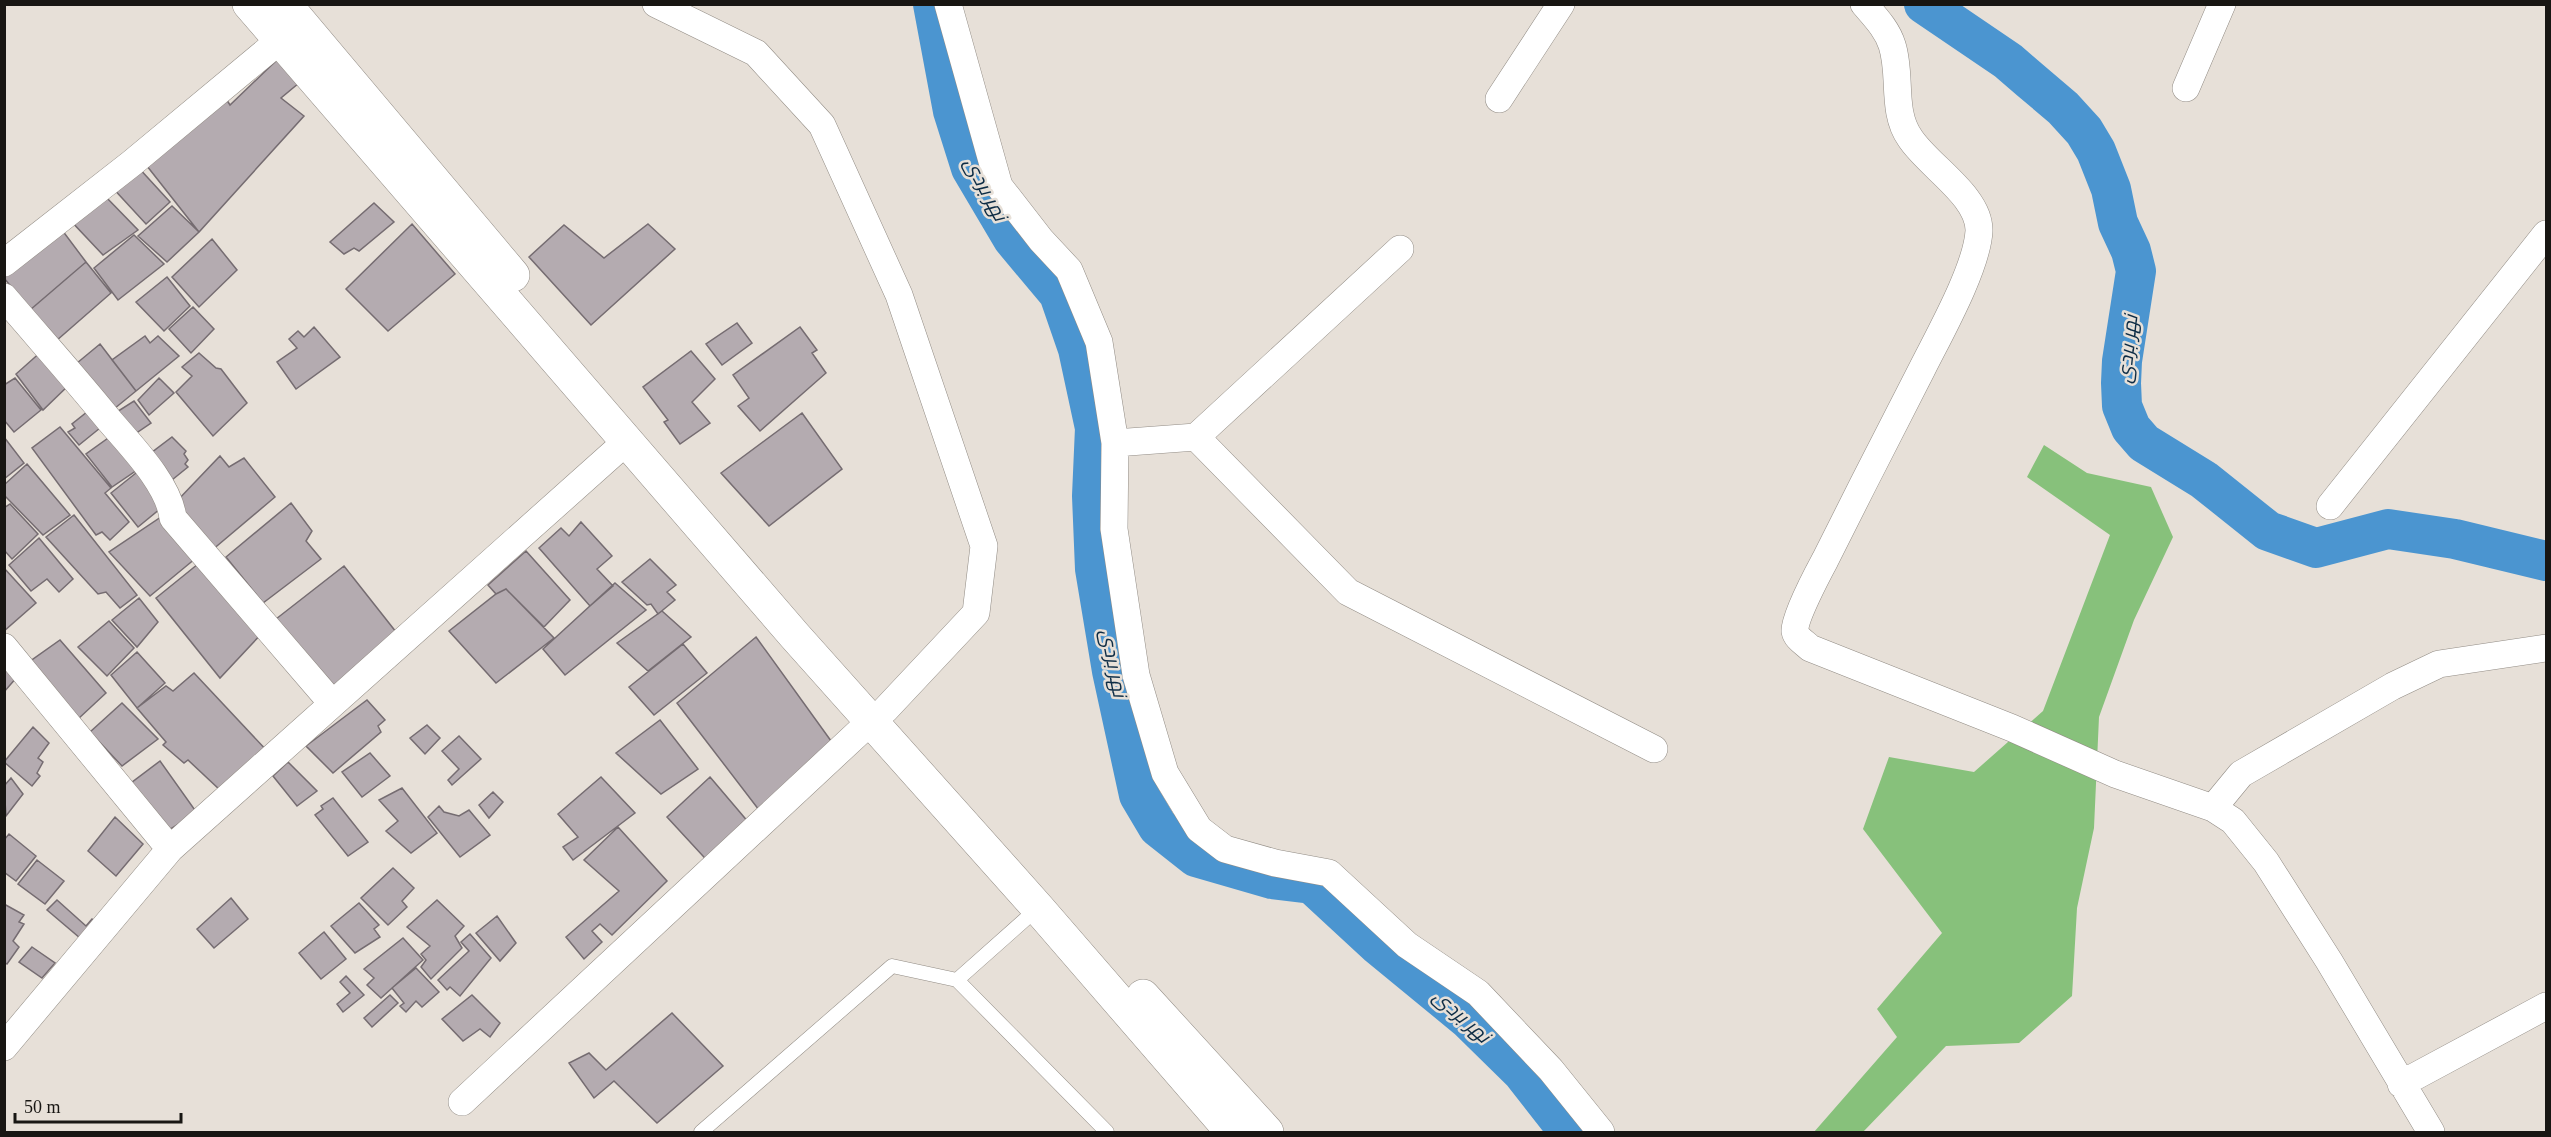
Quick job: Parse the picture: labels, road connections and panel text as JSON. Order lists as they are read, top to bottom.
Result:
{
  "water": ["نهر بردى"],
  "scale_bar": "50 m"
}
